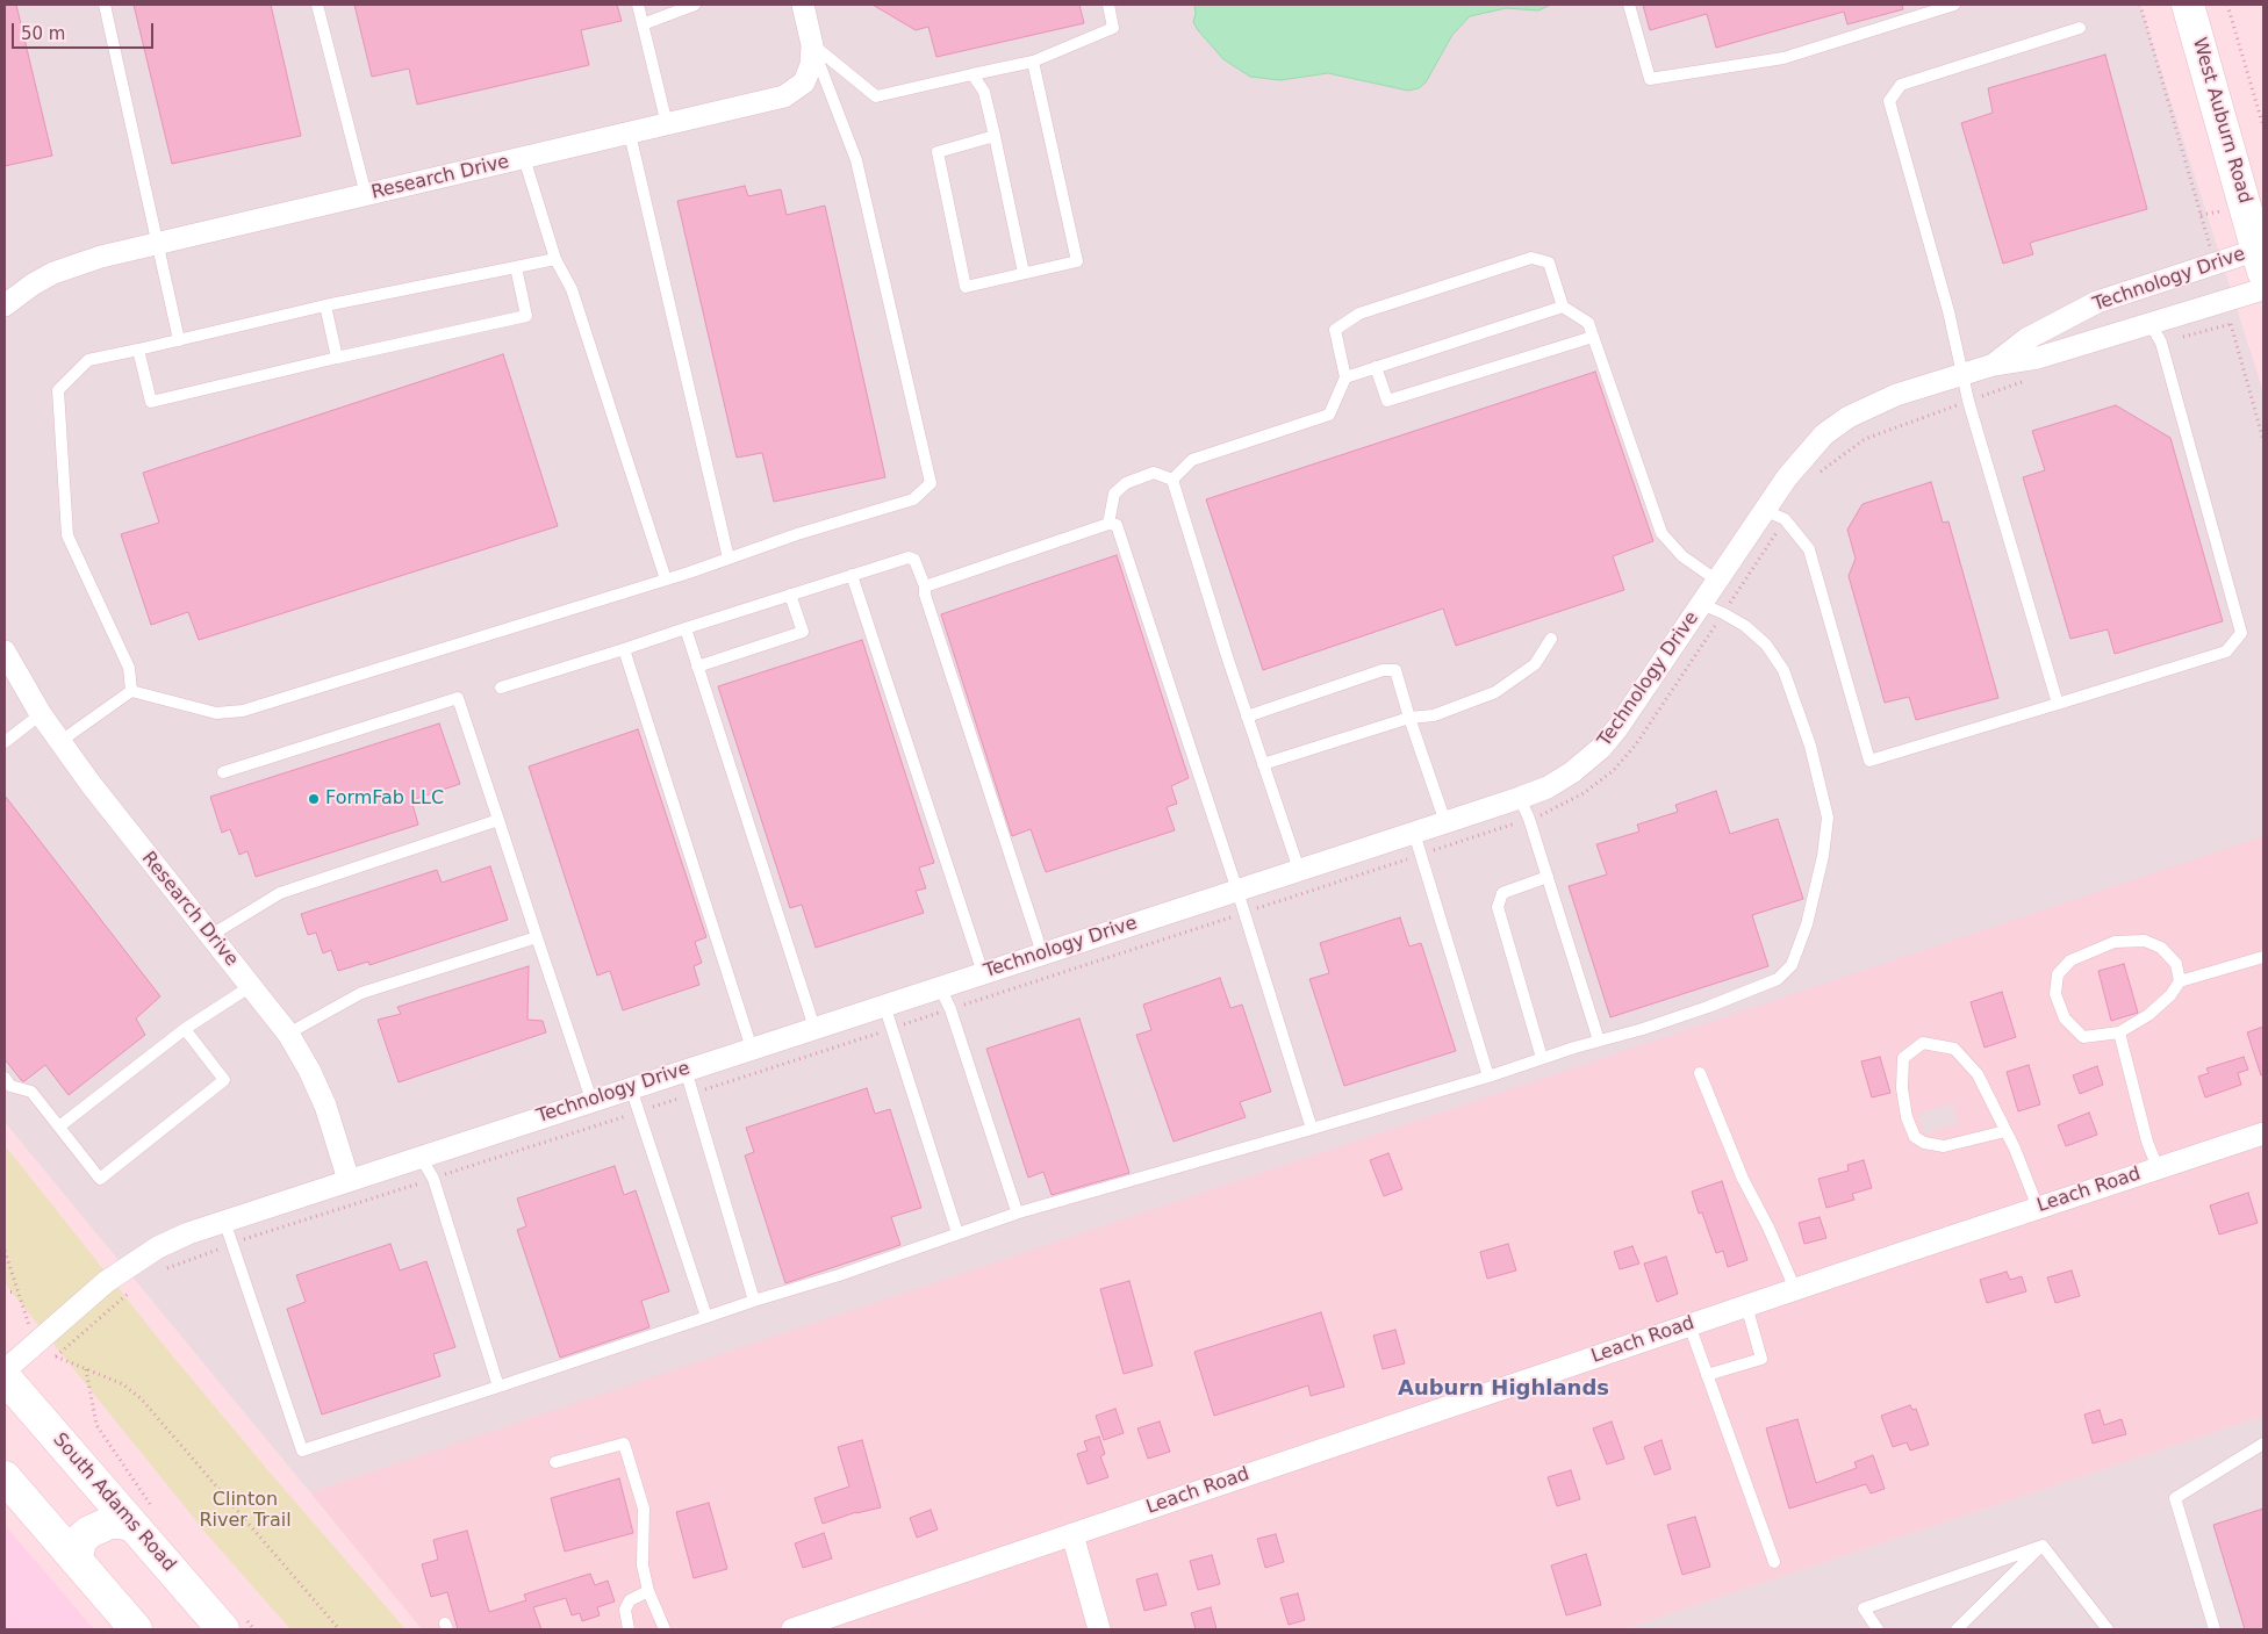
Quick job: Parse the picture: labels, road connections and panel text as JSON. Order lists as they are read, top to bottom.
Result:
{
  "streets": {
    "main road": ["West Auburn Road", "South Adams Road"],
    "street": ["Research Drive", "Technology Drive", "Leach Road"]
  },
  "crossings": [
    ["West Auburn Road", "Technology Drive"],
    ["Research Drive", "Technology Drive"]
  ],
  "districts": ["Auburn Highlands"],
  "parks": ["Clinton River Trail"],
  "places": ["FormFab LLC"],
  "scale_bar": "50 m"
}
